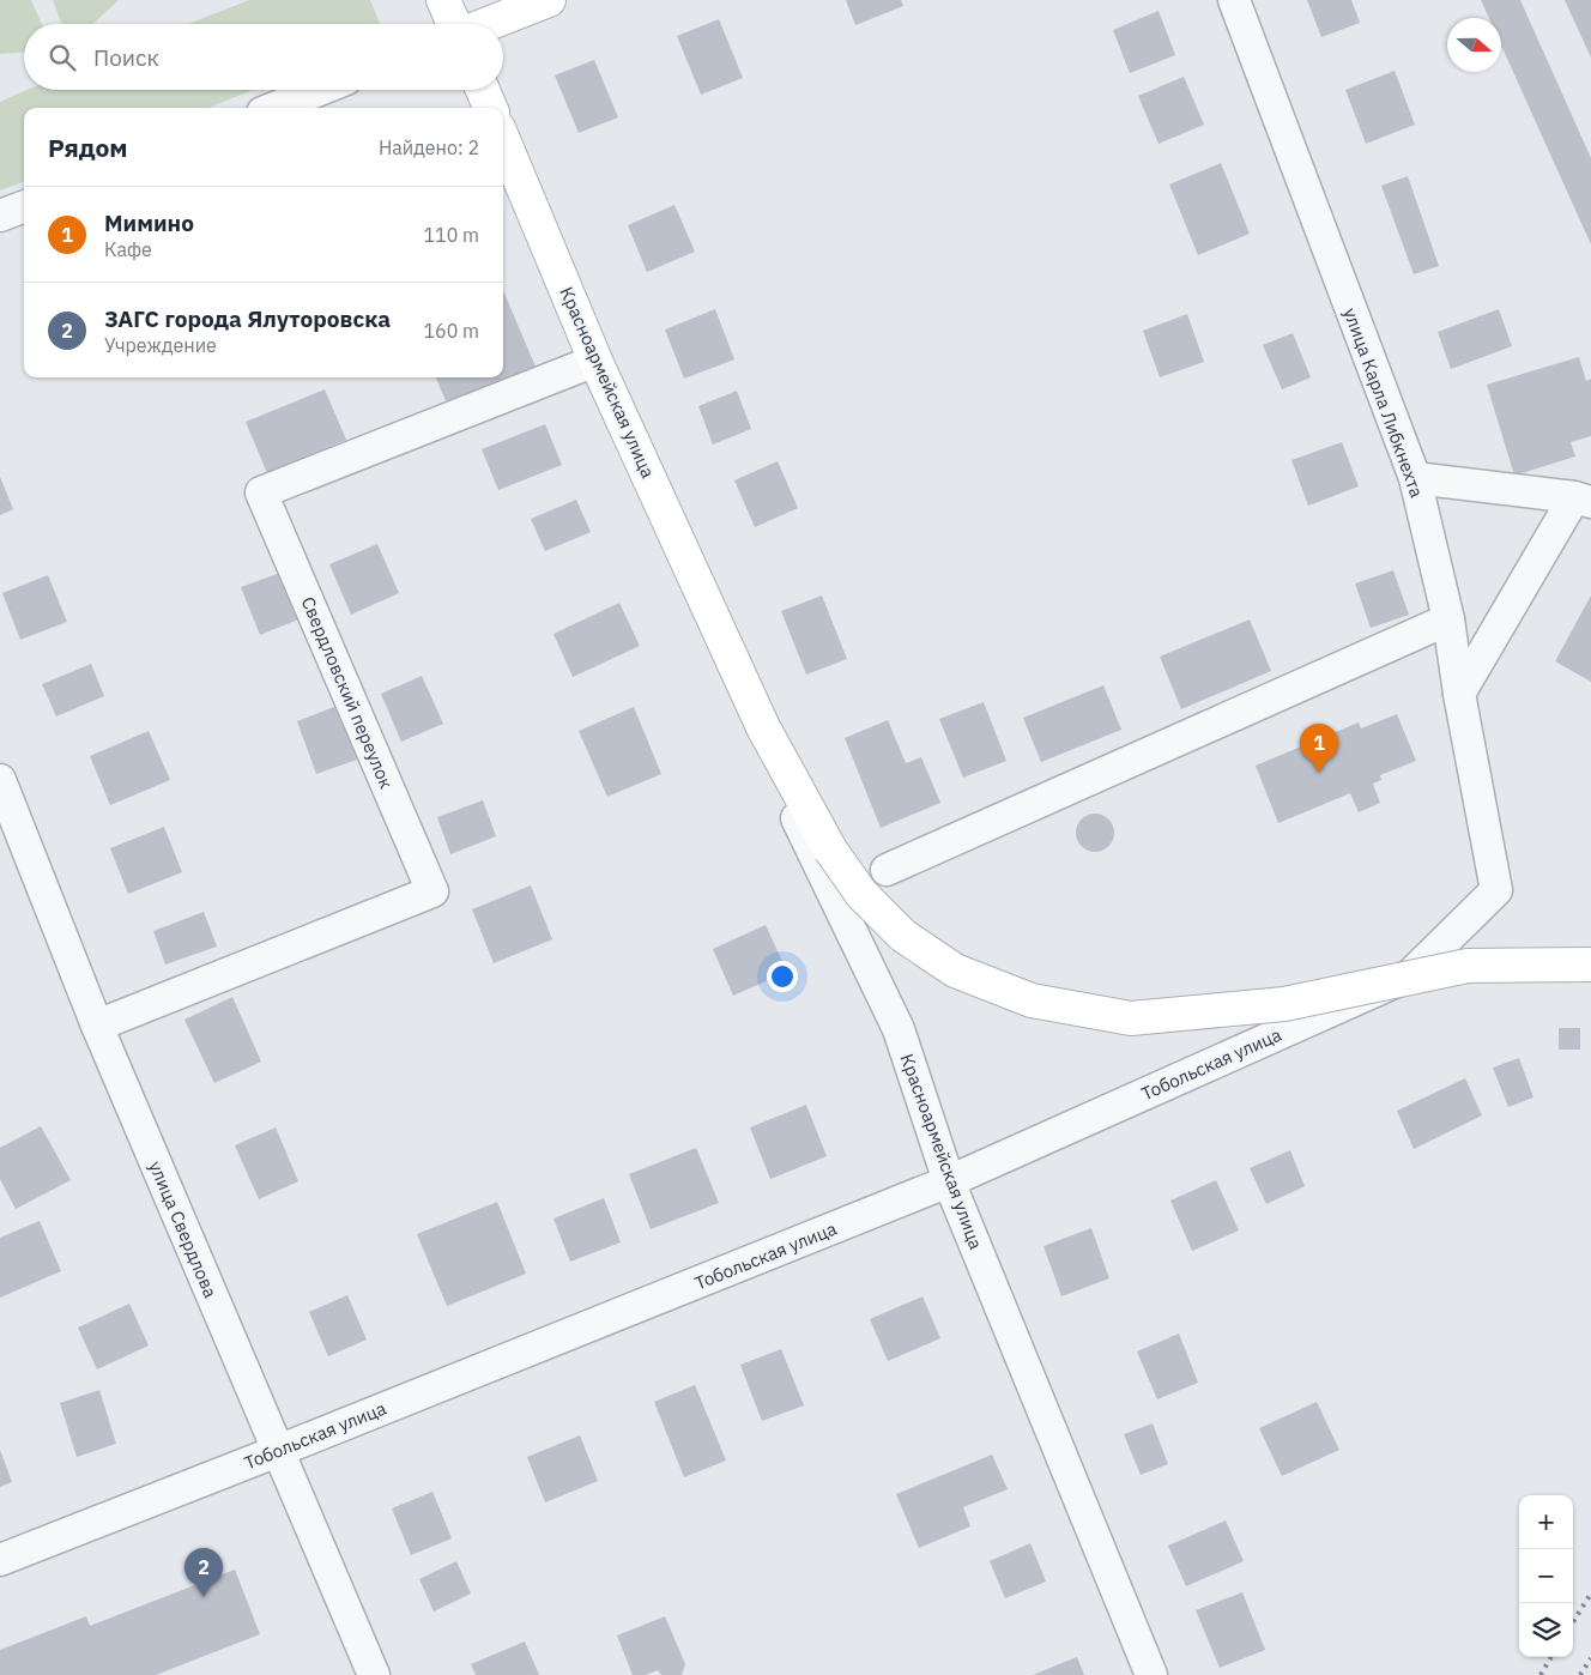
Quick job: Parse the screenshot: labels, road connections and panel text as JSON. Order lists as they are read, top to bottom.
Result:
{
  "streets": {
    "street": [
      "Красноармейская улица",
      "улица Карла Либкнехта",
      "Свердловский переулок",
      "Тобольская улица",
      "улица Свердлова"
    ]
  },
  "crossings": [
    ["Красноармейская улица", "Свердловский переулок"],
    ["Красноармейская улица", "Тобольская улица"],
    ["улица Карла Либкнехта", "Тобольская улица"],
    ["Свердловский переулок", "улица Свердлова"],
    ["Тобольская улица", "улица Свердлова"]
  ],
  "north": "right",
  "page": {
    "search": "Поиск",
    "heading": ["Рядом", "Найдено: 2"],
    "list": [
      {
        "mark": "1",
        "name": "Мимино",
        "note": "Кафе",
        "value": "110 m"
      },
      {
        "mark": "2",
        "name": "ЗАГС города Ялуторовска",
        "note": "Учреждение",
        "value": "160 m"
      }
    ],
    "pins": ["1", "2"],
    "map_buttons": ["+", "−"]
  }
}
